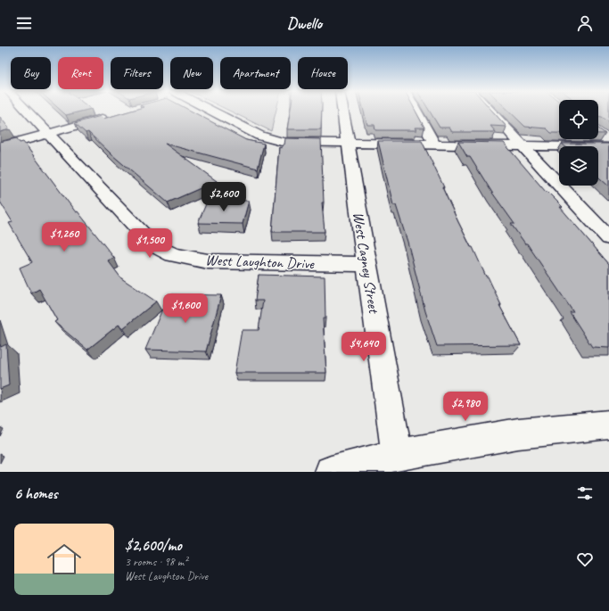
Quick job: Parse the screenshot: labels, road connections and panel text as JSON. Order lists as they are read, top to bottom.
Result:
{
  "streets": {
    "street": ["West Laughton Drive", "West Cagney Street"]
  },
  "crossings": [
    ["West Laughton Drive", "West Cagney Street"]
  ],
  "page": {
    "header": "Dwello",
    "chip": [
      "Buy",
      "Rent",
      "Filters",
      "New",
      "Apartment",
      "House"
    ],
    "price": [
      "$2,600",
      "$1,260",
      "$1,500",
      "$1,600",
      "$4,640",
      "$2,980"
    ],
    "heading": "6 homes",
    "list": [
      {
        "name": "$2,600/mo",
        "note": "3 rooms · 98 m² · West Laughton Drive"
      }
    ]
  }
}
